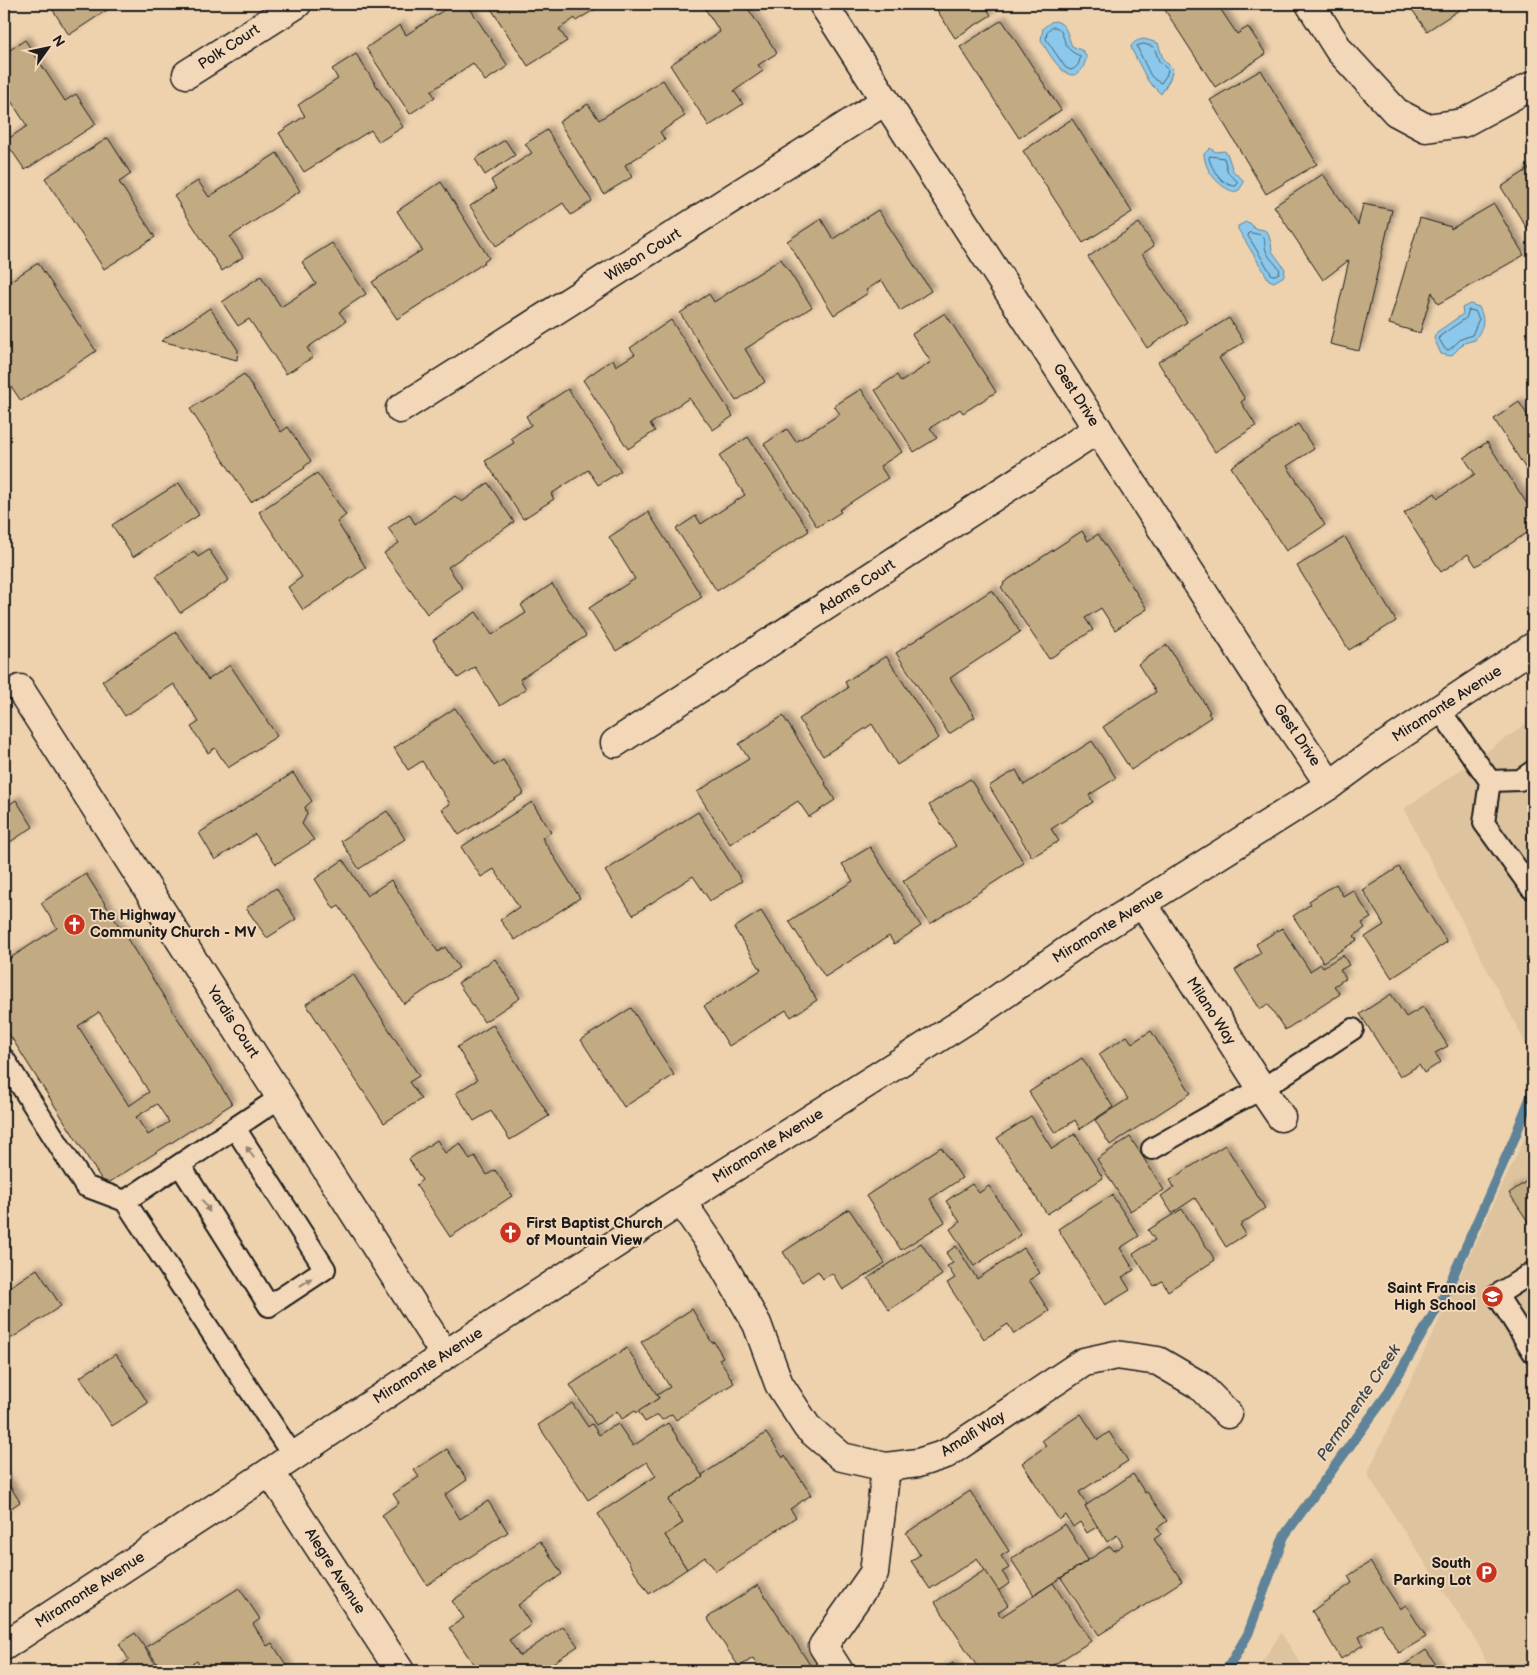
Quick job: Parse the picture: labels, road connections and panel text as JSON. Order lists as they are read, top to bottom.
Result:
{
  "streets": {
    "street": [
      "Polk Court",
      "Wilson Court",
      "Gest Drive",
      "Adams Court",
      "Miramonte Avenue",
      "Milano Way",
      "Yardis Court",
      "Amalfi Way",
      "Alegre Avenue"
    ]
  },
  "crossings": [
    ["Wilson Court", "Gest Drive"],
    ["Gest Drive", "Adams Court"],
    ["Gest Drive", "Miramonte Avenue"],
    ["Miramonte Avenue", "Milano Way"],
    ["Miramonte Avenue", "Yardis Court"],
    ["Miramonte Avenue", "Amalfi Way"],
    ["Miramonte Avenue", "Alegre Avenue"]
  ],
  "water": ["Permanente Creek"],
  "places": {
    "church": ["The Highway Community Church - MV", "First Baptist Church of Mountain View"],
    "school or university": ["Saint Francis High School"],
    "parking": ["South Parking Lot"]
  },
  "north": "top right"
}
